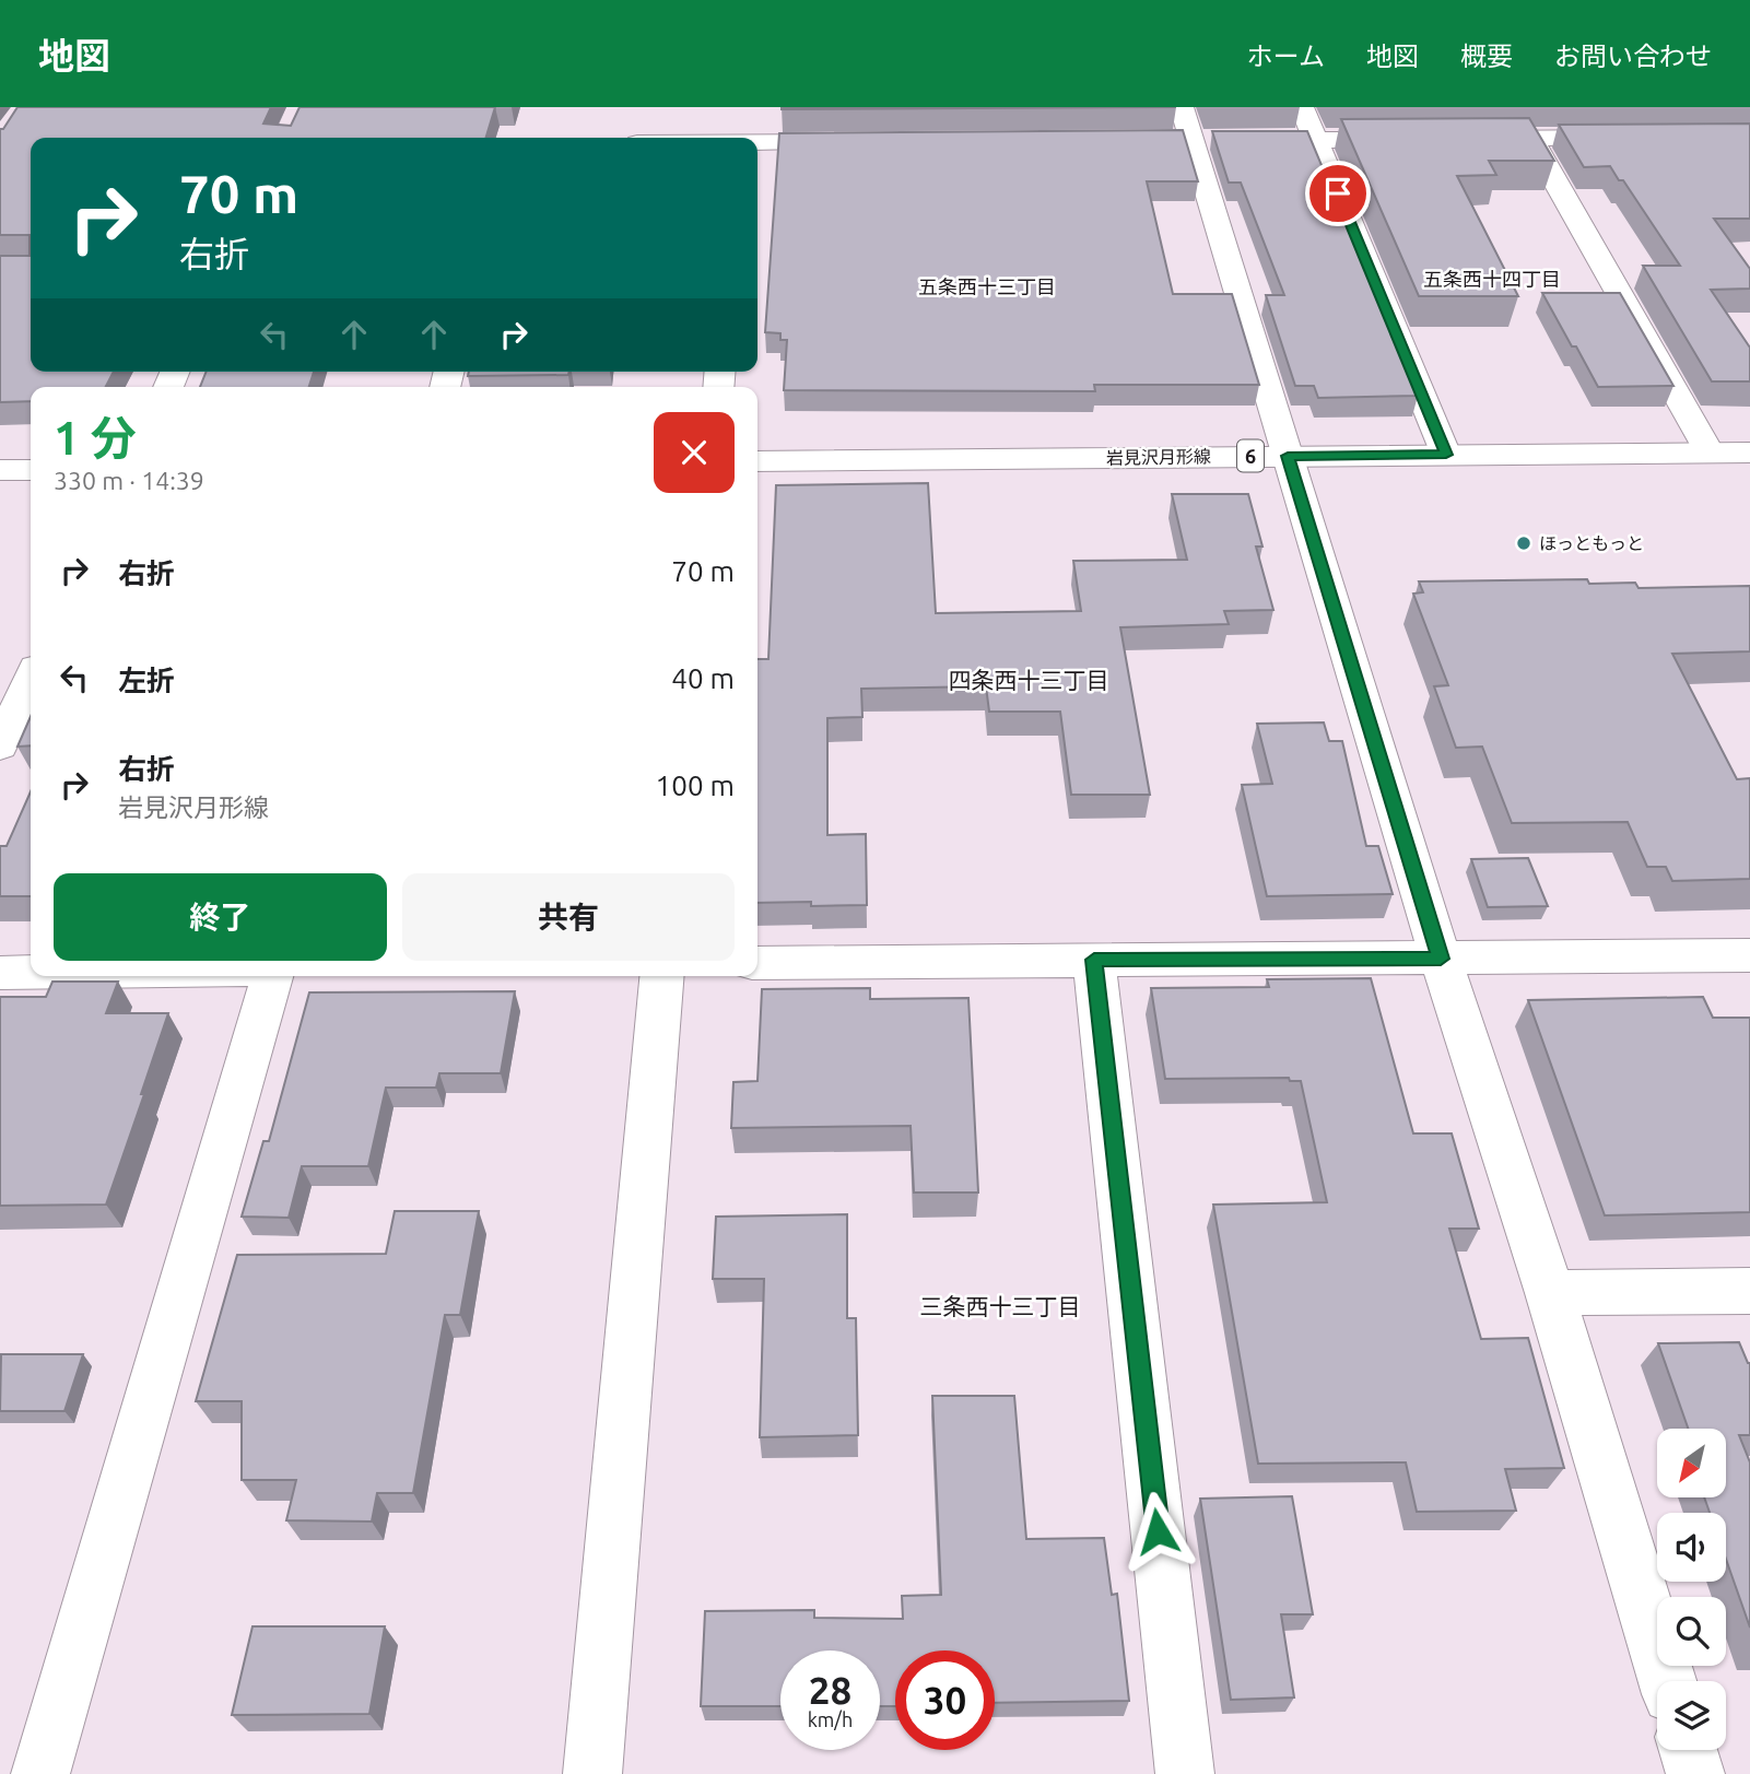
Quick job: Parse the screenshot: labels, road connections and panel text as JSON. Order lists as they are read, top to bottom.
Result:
{
  "streets": {
    "street": ["6", "岩見沢月形線"]
  },
  "districts": [
    "五条西十四丁目",
    "五条西十三丁目",
    "四条西十三丁目",
    "三条西十三丁目"
  ],
  "places": ["ほっともっと"],
  "north": "bottom left",
  "page": {
    "header": "地図",
    "nav": [
      "ホーム",
      "地図",
      "概要",
      "お問い合わせ"
    ],
    "turn": ["70 m", "右折"],
    "heading": ["1 分", "330 m · 14:39"],
    "list": [
      {
        "name": "右折",
        "value": "70 m"
      },
      {
        "name": "左折",
        "value": "40 m"
      },
      {
        "name": "右折",
        "note": "岩見沢月形線",
        "value": "100 m"
      }
    ],
    "buttons": ["終了", "共有"],
    "speed": "28 km/h",
    "limit": "30"
  }
}
